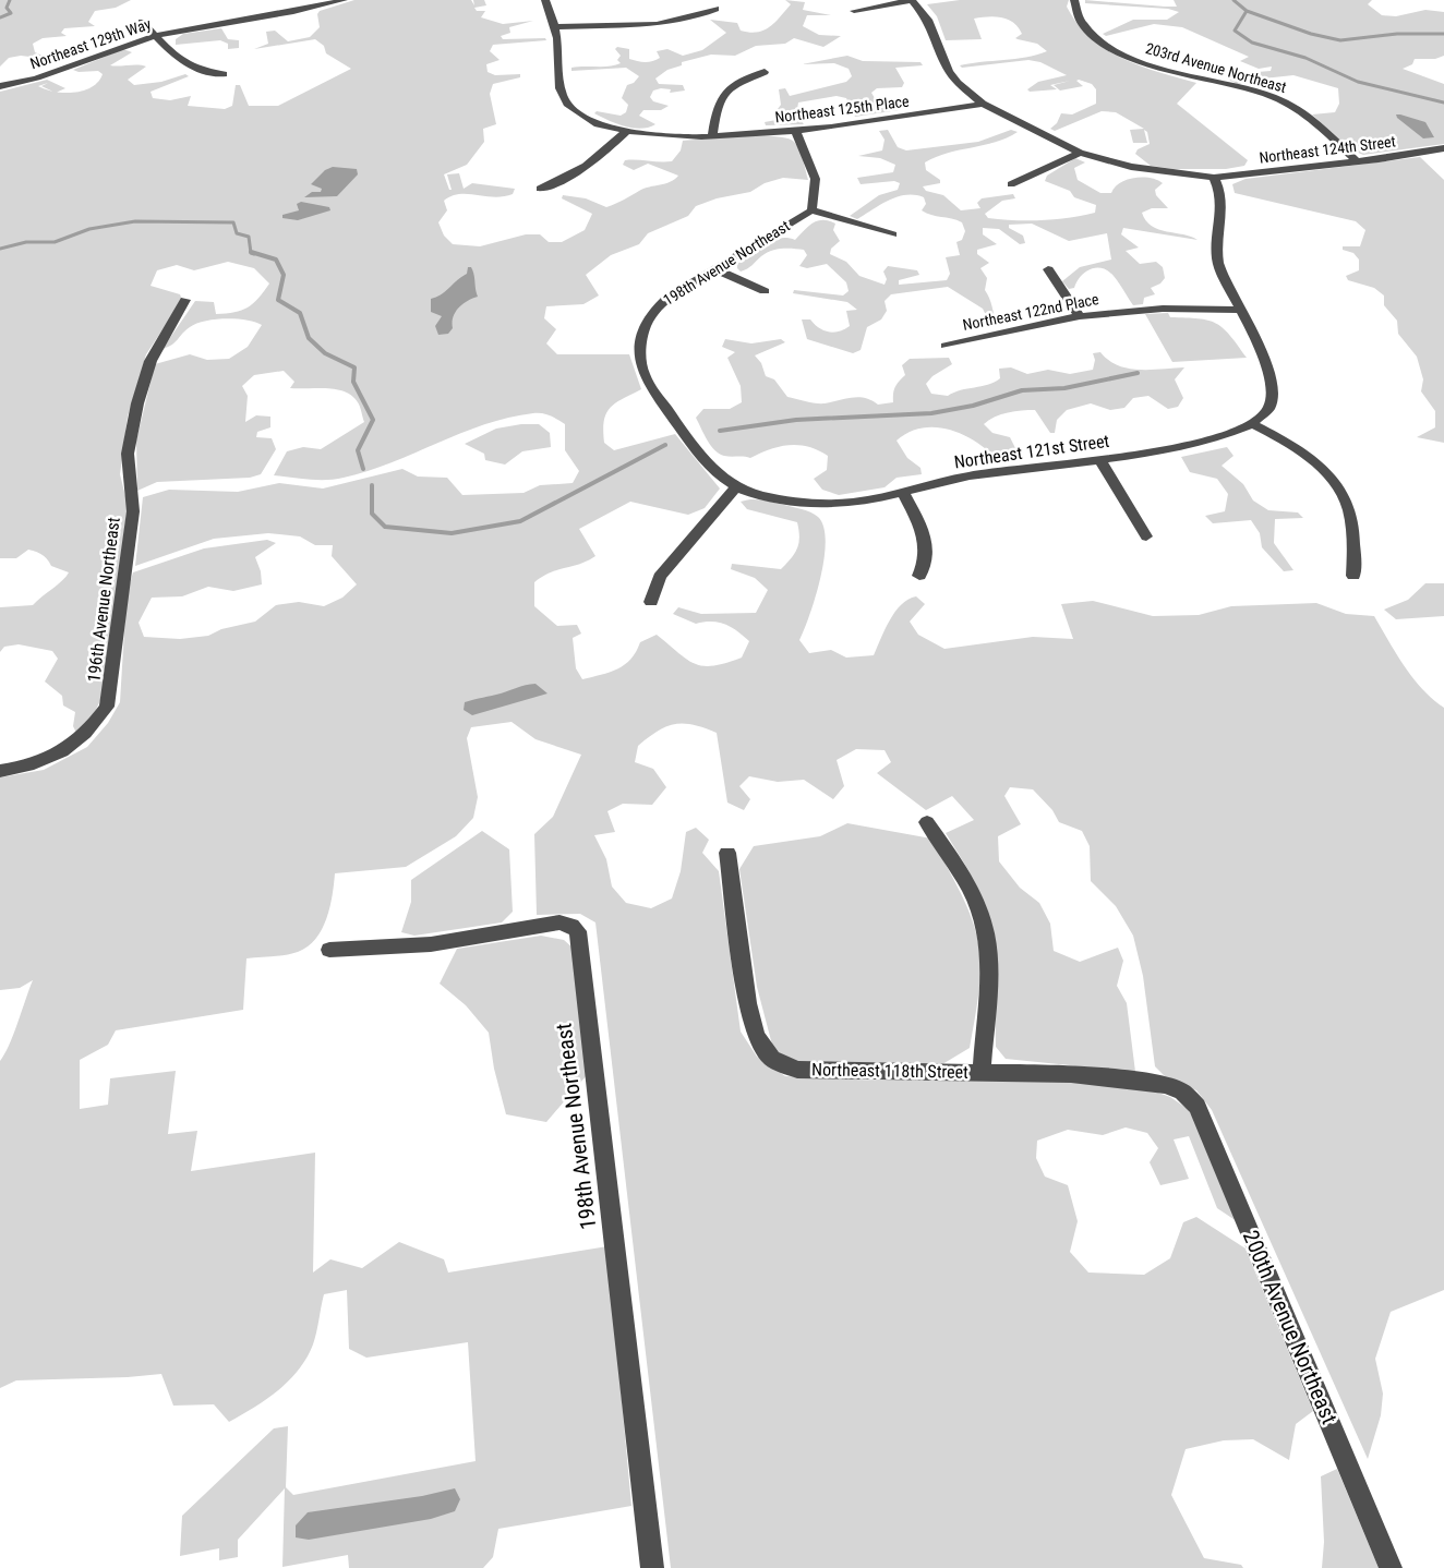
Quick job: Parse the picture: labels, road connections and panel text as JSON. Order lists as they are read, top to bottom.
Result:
{
  "streets": {
    "street": [
      "Northeast 129th Way",
      "203rd Avenue Northeast",
      "Northeast 125th Place",
      "Northeast 124th Street",
      "198th Avenue Northeast",
      "Northeast 122nd Place",
      "Northeast 121st Street",
      "196th Avenue Northeast",
      "Northeast 118th Street",
      "200th Avenue Northeast"
    ]
  },
  "crossings": [
    ["203rd Avenue Northeast", "Northeast 124th Street"],
    ["Northeast 125th Place", "Northeast 124th Street"],
    ["Northeast 125th Place", "198th Avenue Northeast"],
    ["198th Avenue Northeast", "Northeast 121st Street"],
    ["Northeast 118th Street", "200th Avenue Northeast"]
  ]
}
